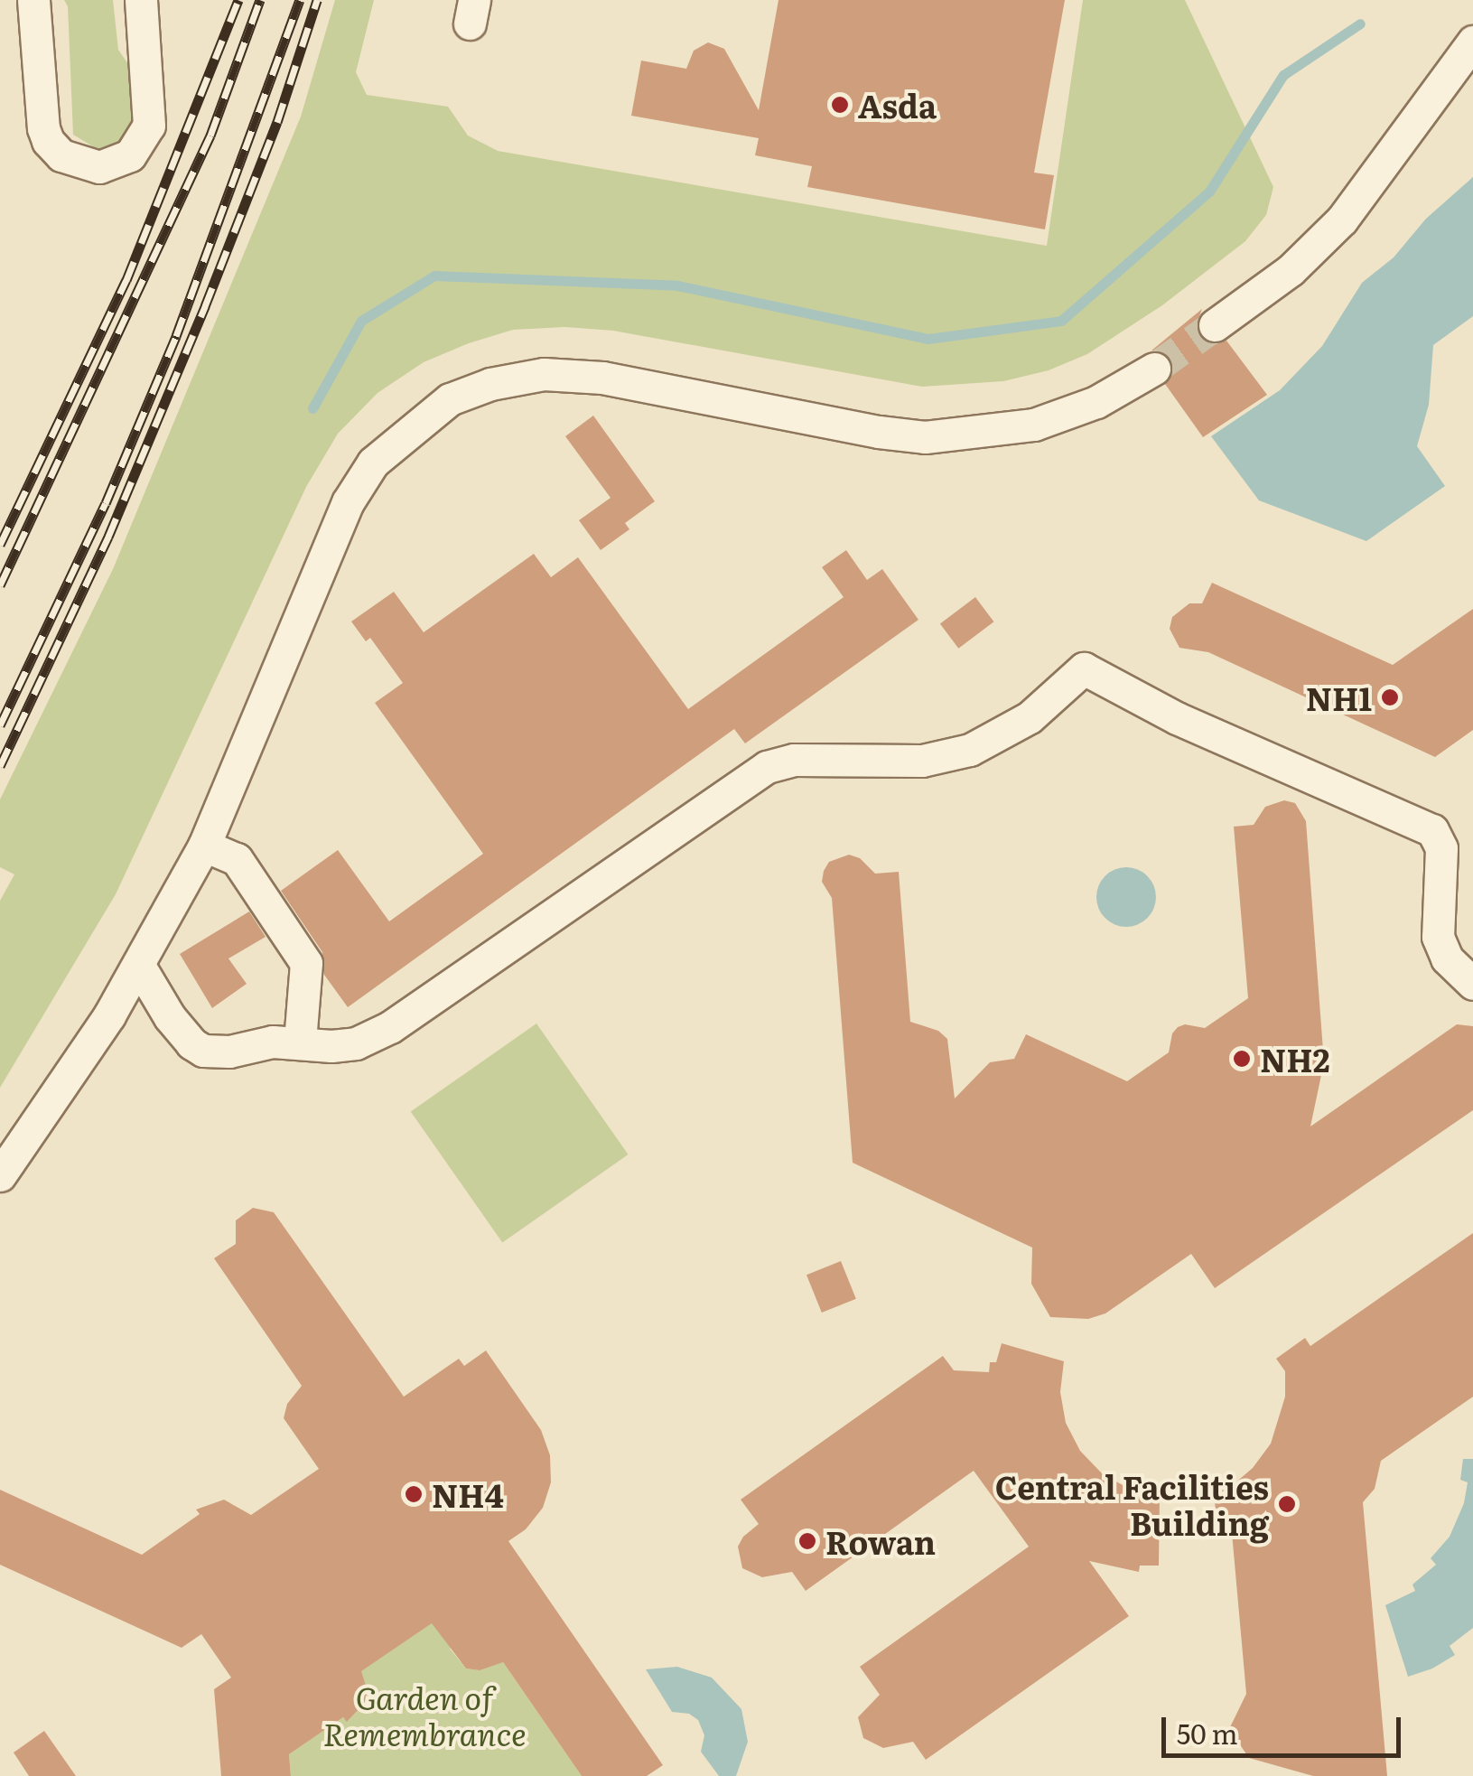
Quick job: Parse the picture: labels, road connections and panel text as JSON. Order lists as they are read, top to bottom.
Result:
{
  "parks": ["Garden of Remembrance"],
  "places": [
    "Asda",
    "NH1",
    "NH2",
    "NH4",
    "Central Facilities Building",
    "Rowan"
  ],
  "scale_bar": "50 m"
}
